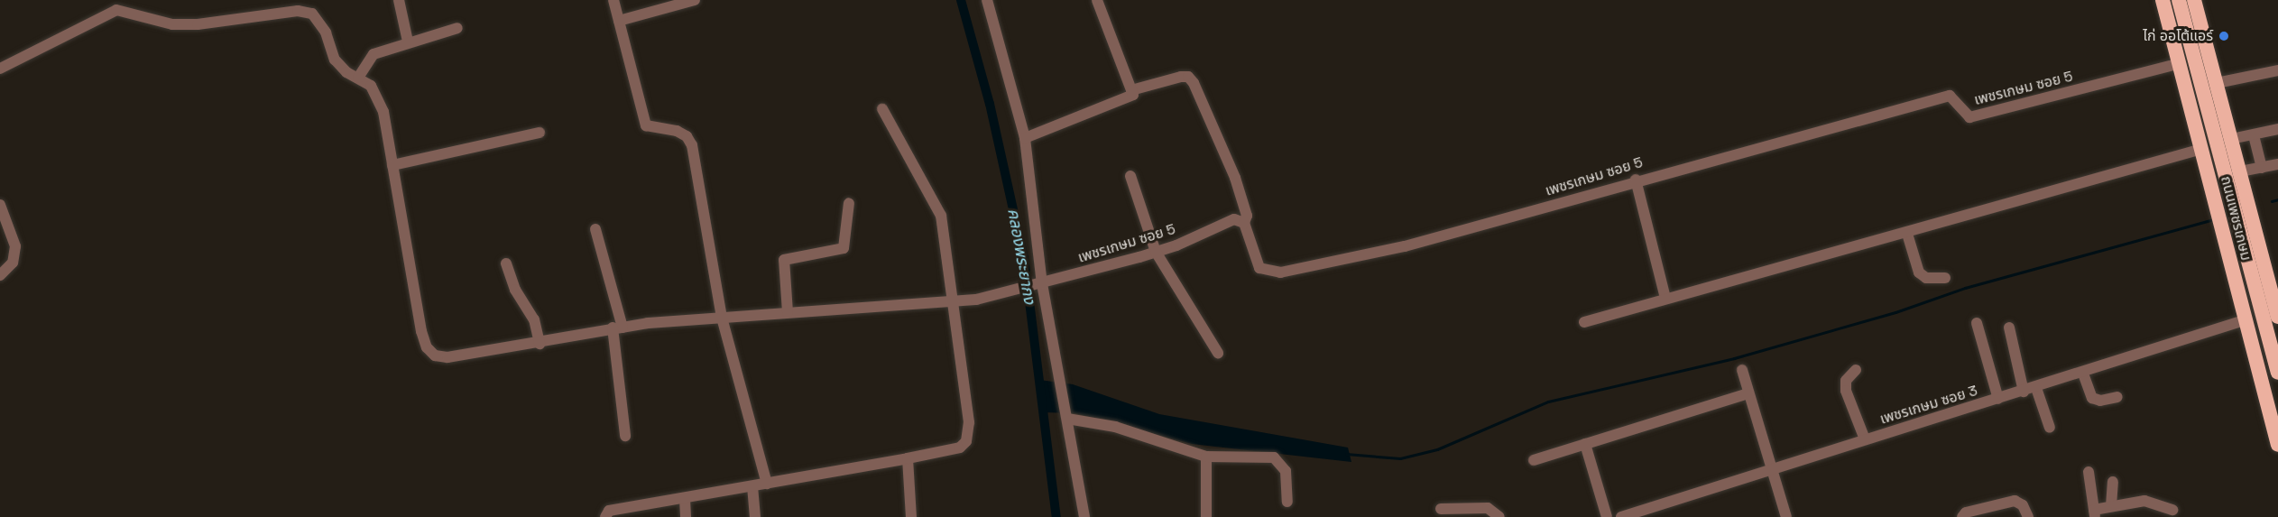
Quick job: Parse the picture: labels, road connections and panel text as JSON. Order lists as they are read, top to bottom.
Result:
{
  "streets": {
    "highway": ["ถนนเพชรเกษม"],
    "street": ["เพชรเกษม ซอย 5", "เพชรเกษม ซอย 3"]
  },
  "crossings": [
    ["เพชรเกษม ซอย 5", "ถนนเพชรเกษม"],
    ["ถนนเพชรเกษม", "เพชรเกษม ซอย 3"]
  ],
  "water": ["คลองพระยากง"],
  "places": ["ไก่ ออโต้แอร์"]
}
